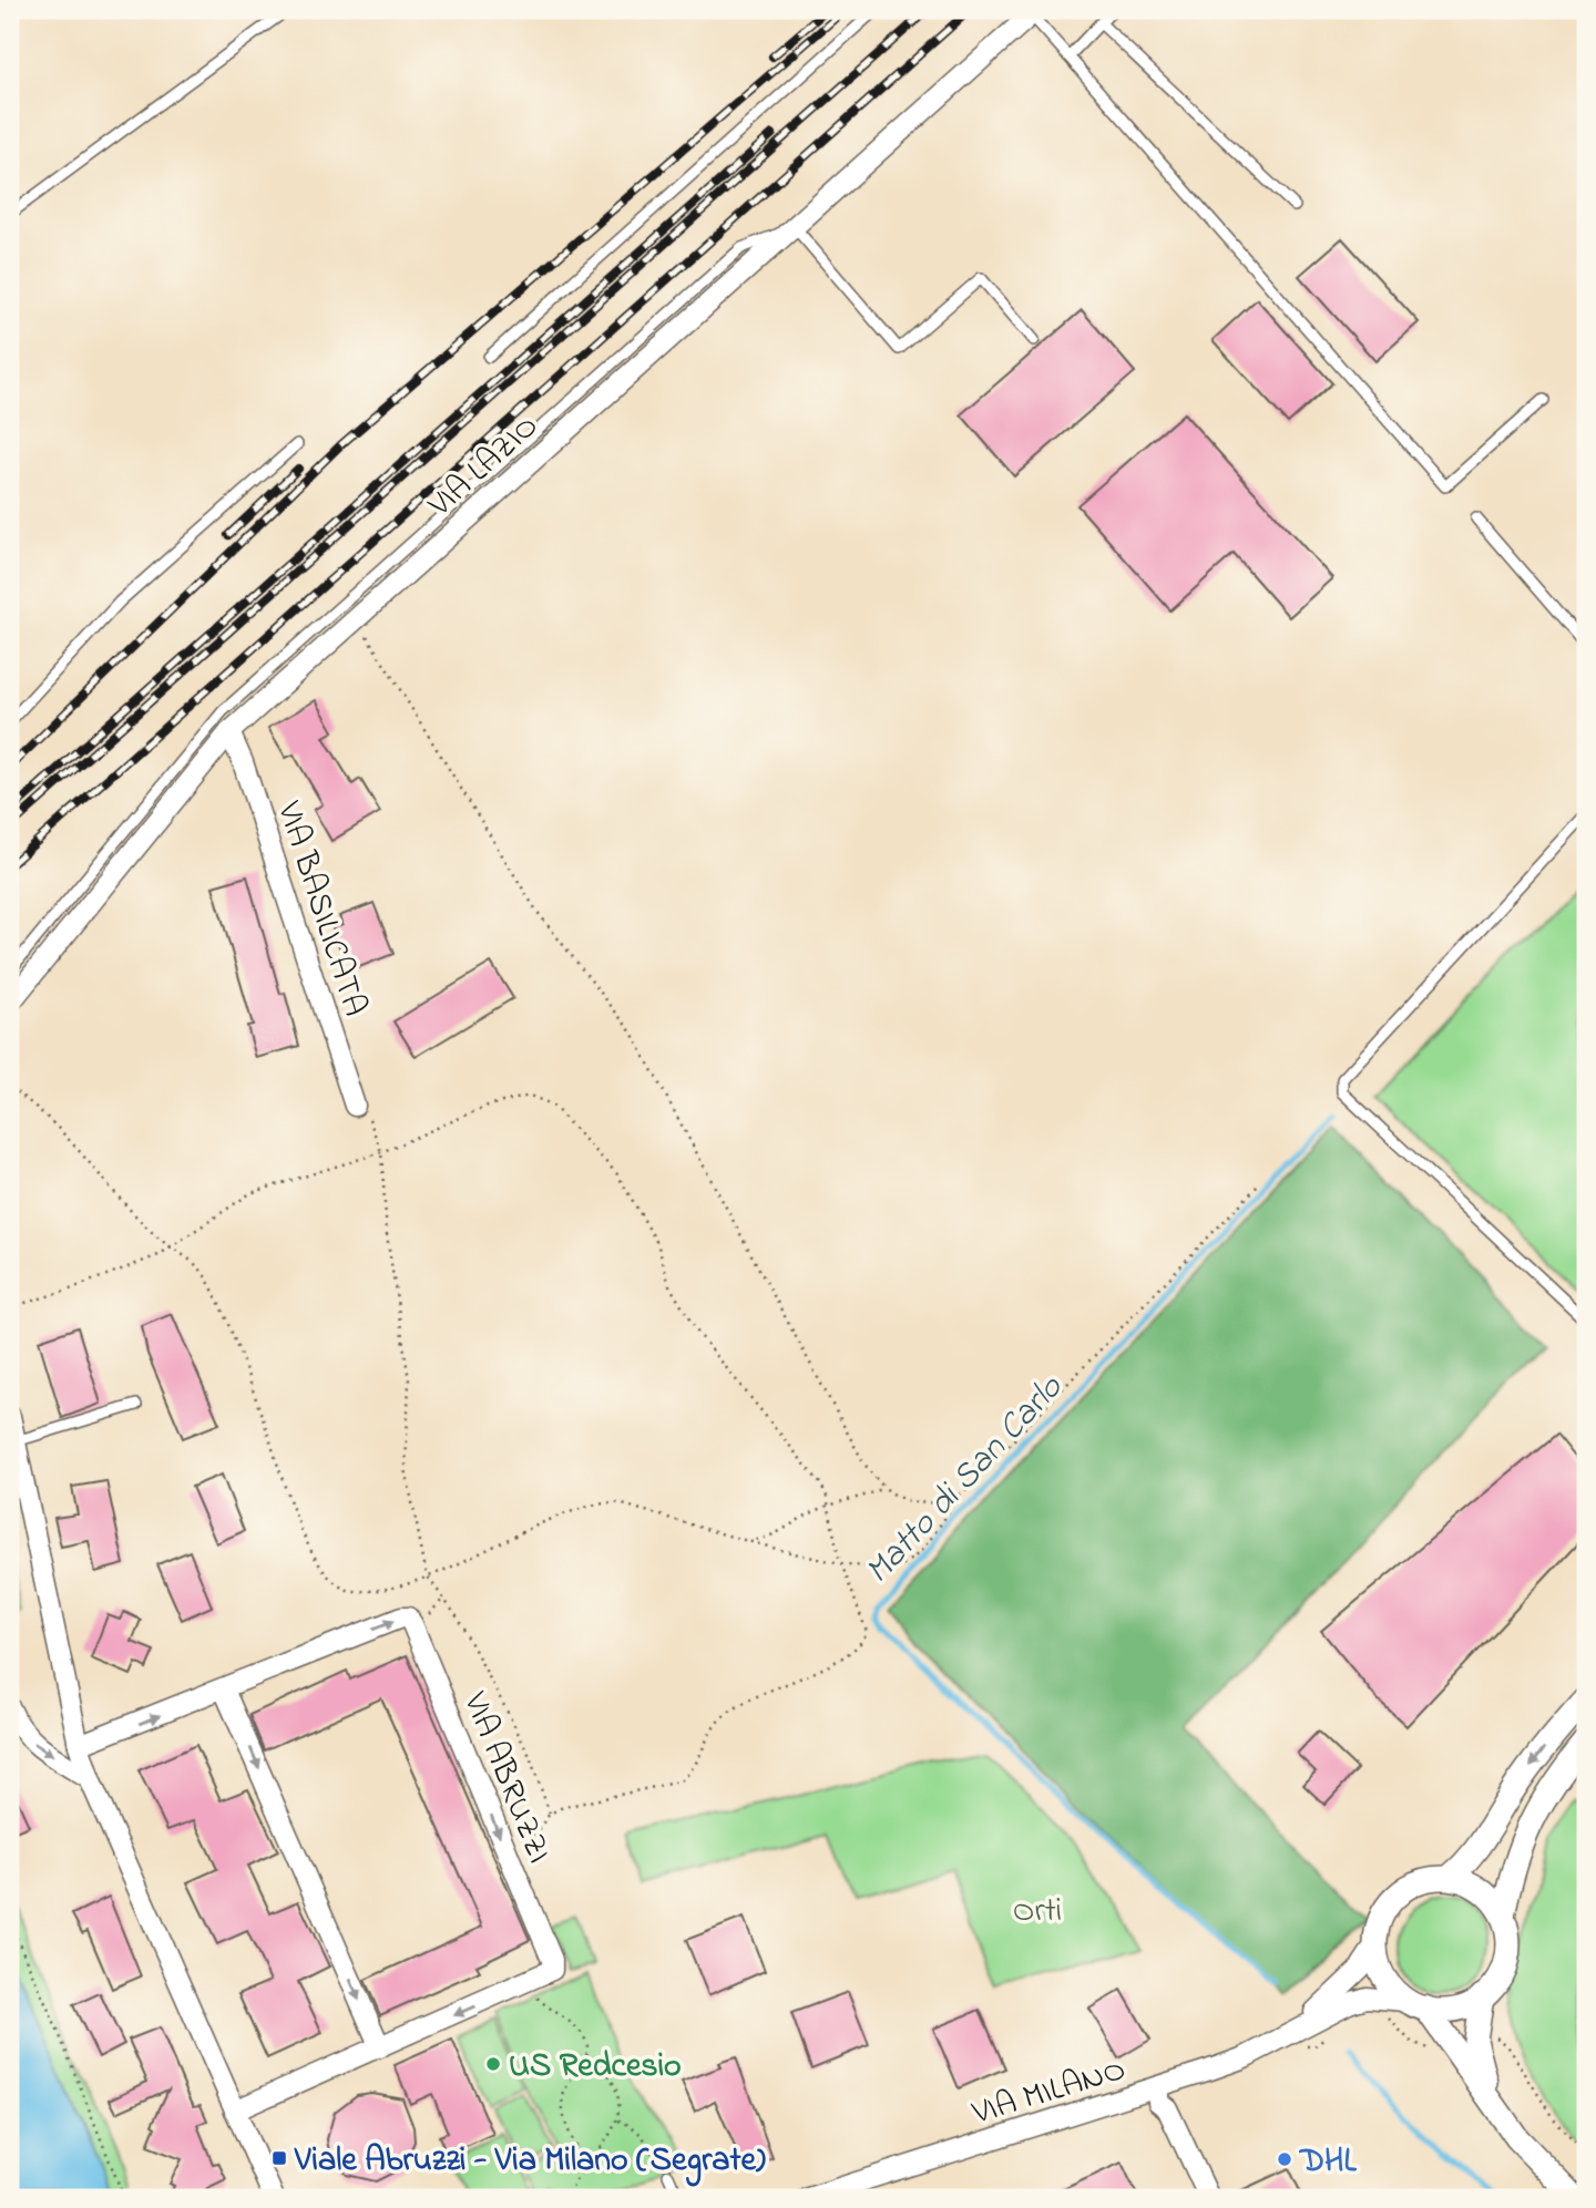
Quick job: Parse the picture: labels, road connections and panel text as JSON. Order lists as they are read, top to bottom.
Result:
{
  "streets": {
    "street": [
      "VIA LAZIO",
      "VIA BASILICATA",
      "VIA ABRUZZI",
      "VIA MILANO"
    ]
  },
  "crossings": [
    ["VIA LAZIO", "VIA BASILICATA"]
  ],
  "water": ["Matto di San Carlo"],
  "parks": ["Orti"],
  "places": {
    "other": ["US Redcesio", "DHL"],
    "transit": ["Viale Abruzzi - Via Milano (Segrate)"]
  }
}
